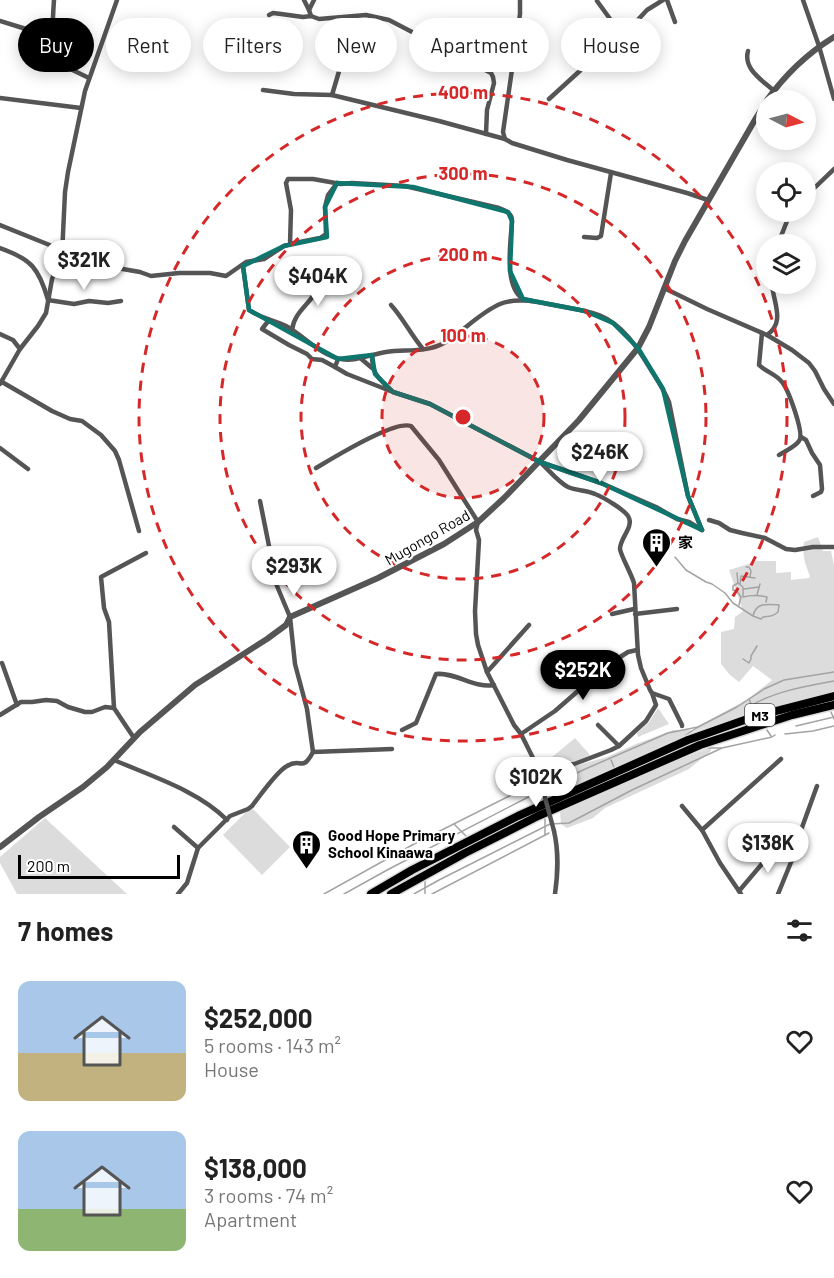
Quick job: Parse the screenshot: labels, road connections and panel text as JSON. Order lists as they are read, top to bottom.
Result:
{
  "streets": {
    "highway": ["M3"],
    "street": ["Mugongo Road"]
  },
  "places": {
    "building": ["家", "Good Hope Primary School Kinaawa"]
  },
  "scale_bar": "200 m",
  "north": "right",
  "page": {
    "chip": [
      "Buy",
      "Rent",
      "Filters",
      "New",
      "Apartment",
      "House"
    ],
    "price": [
      "$321K",
      "$404K",
      "$246K",
      "$293K",
      "$252K",
      "$102K",
      "$138K"
    ],
    "scale": "200 m",
    "heading": "7 homes",
    "list": [
      {
        "name": "$252,000",
        "note": "5 rooms · 143 m² · House"
      },
      {
        "name": "$138,000",
        "note": "3 rooms · 74 m² · Apartment"
      }
    ]
  },
  "rings": [
    "400 m",
    "300 m",
    "200 m",
    "100 m"
  ]
}
